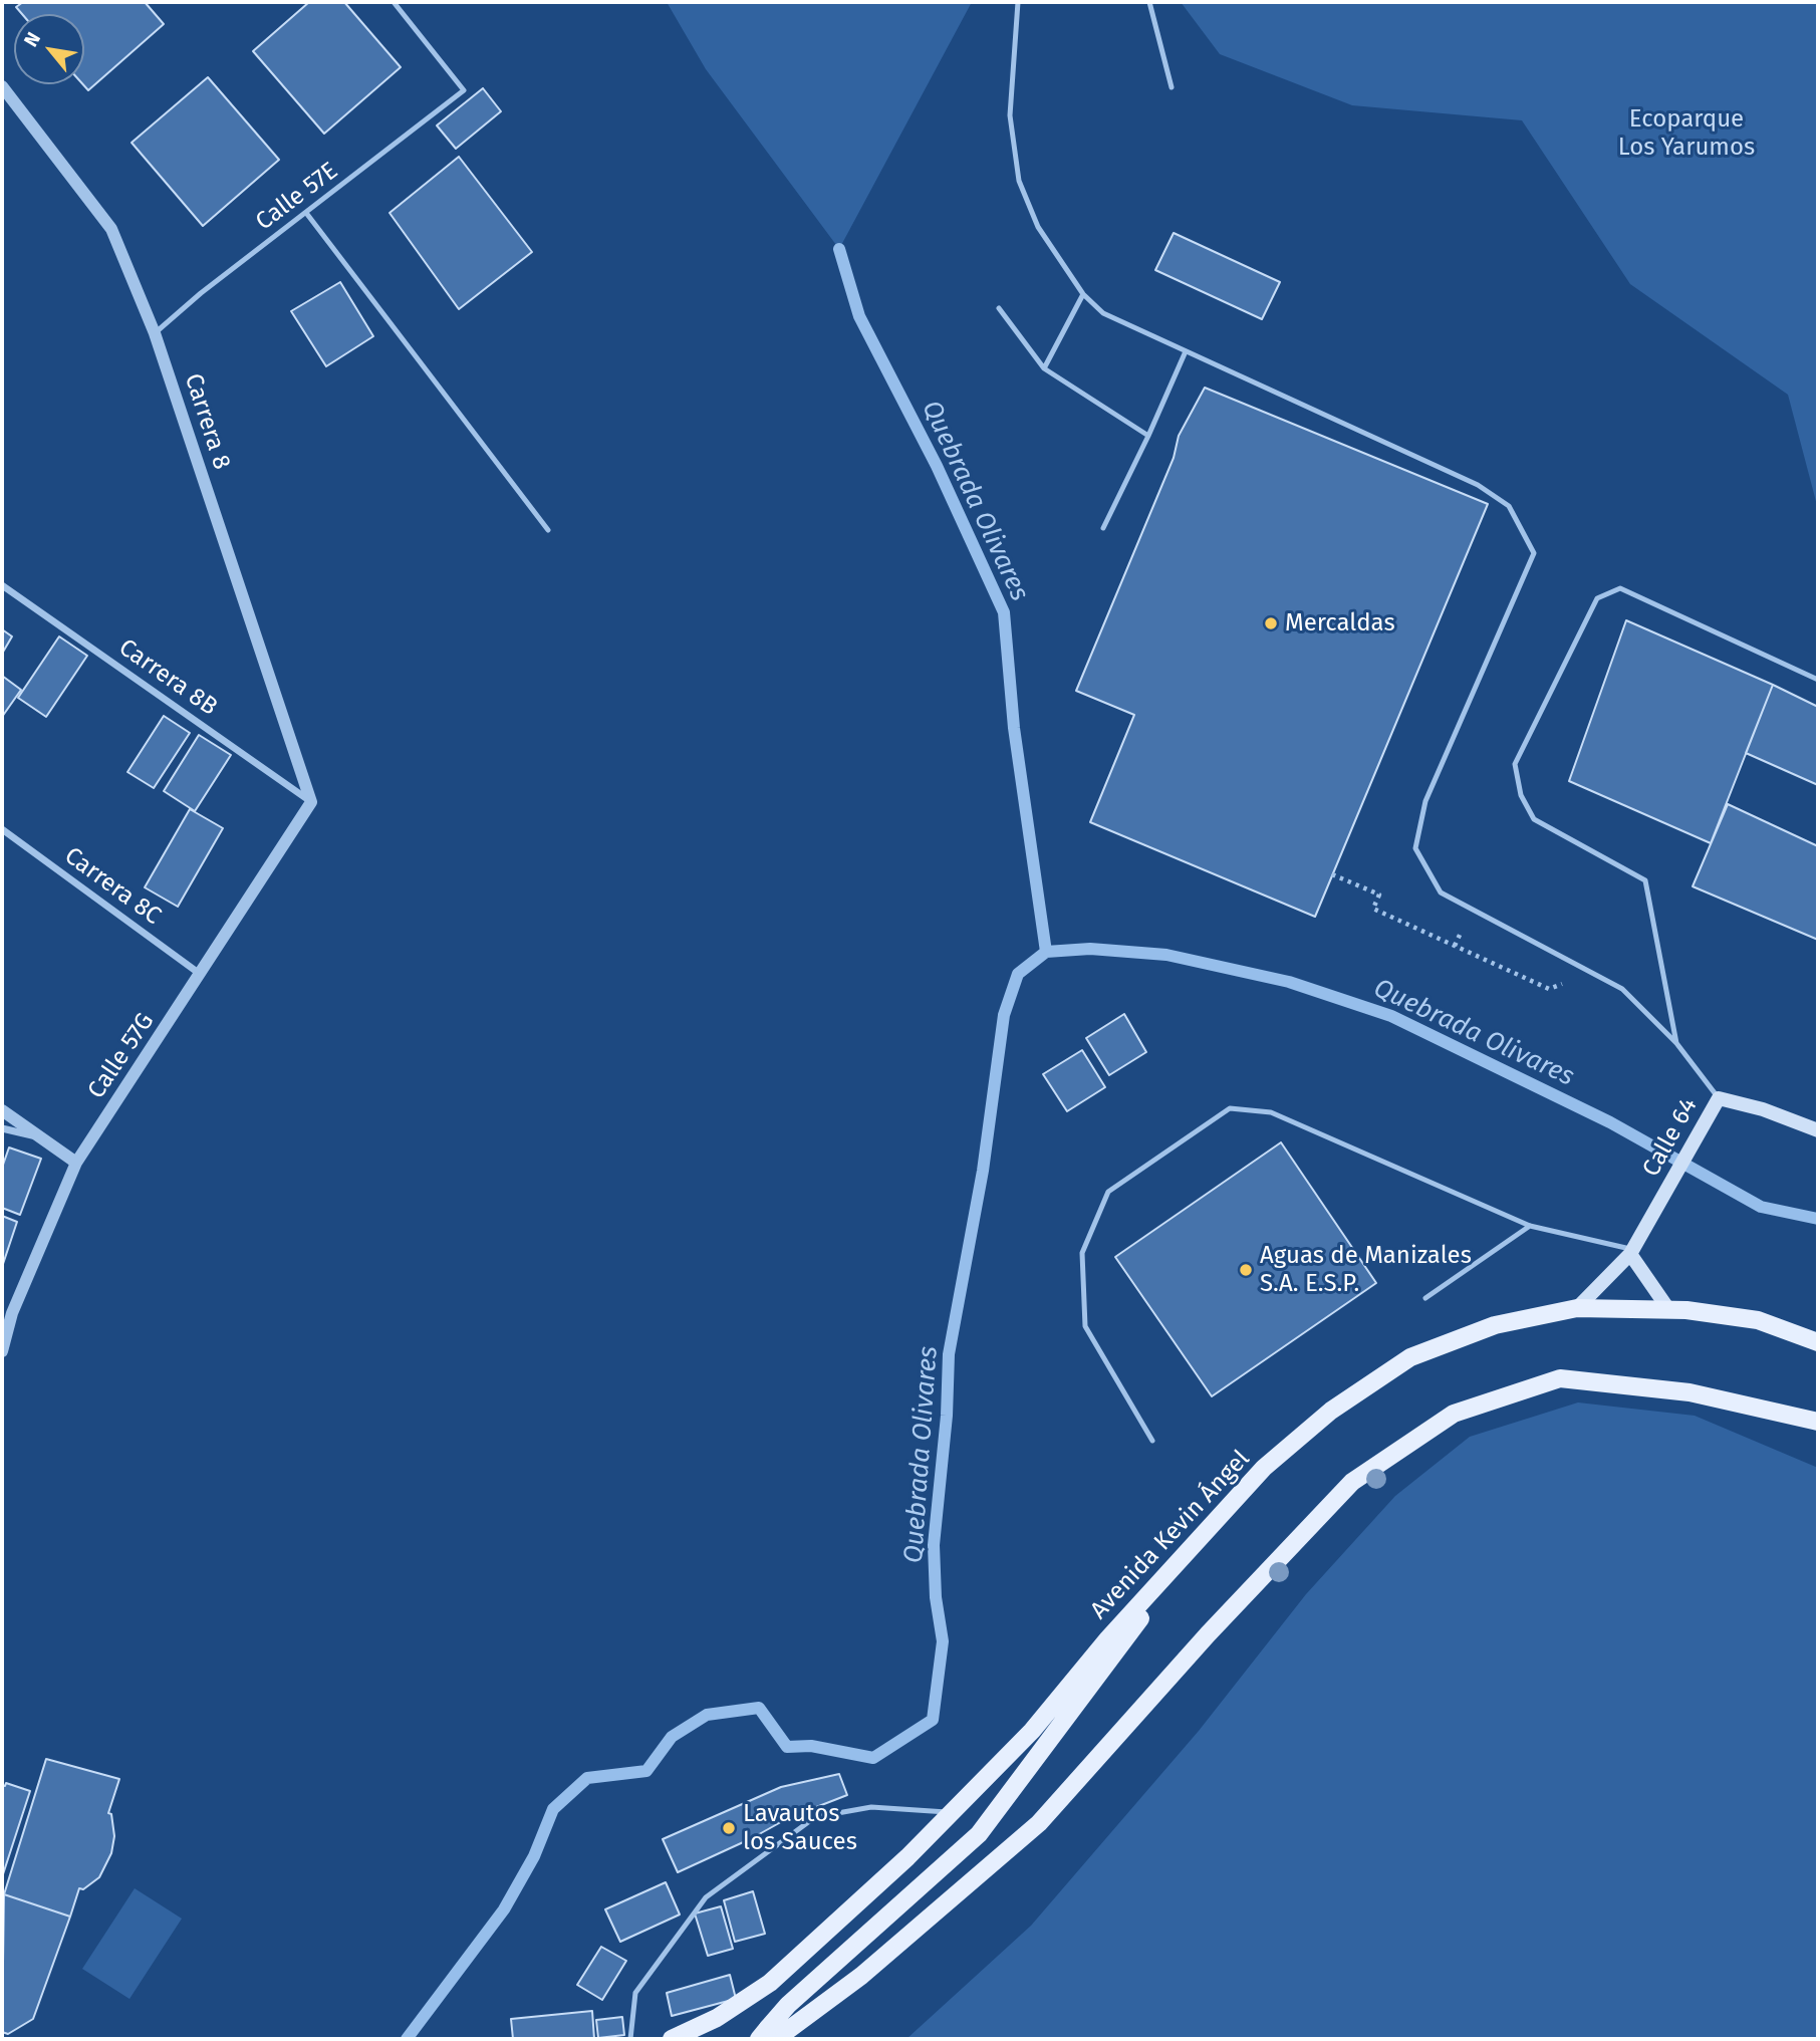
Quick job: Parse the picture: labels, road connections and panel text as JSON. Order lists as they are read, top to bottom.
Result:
{
  "streets": {
    "main road": ["Calle 64", "Avenida Kevin Ángel"],
    "street": [
      "Carrera 8",
      "Carrera 8B",
      "Carrera 8C",
      "Calle 57G"
    ],
    "lane": ["Calle 57E"]
  },
  "crossings": [
    ["Calle 57E", "Carrera 8"],
    ["Carrera 8", "Carrera 8B"],
    ["Carrera 8", "Calle 57G"],
    ["Carrera 8B", "Calle 57G"],
    ["Carrera 8C", "Calle 57G"],
    ["Calle 64", "Avenida Kevin Ángel"]
  ],
  "water": ["Quebrada Olivares"],
  "parks": ["Ecoparque Los Yarumos"],
  "places": ["Mercaldas", "Aguas de Manizales S.A. E.S.P.", "Lavautos los Sauces"],
  "north": "top left"
}
